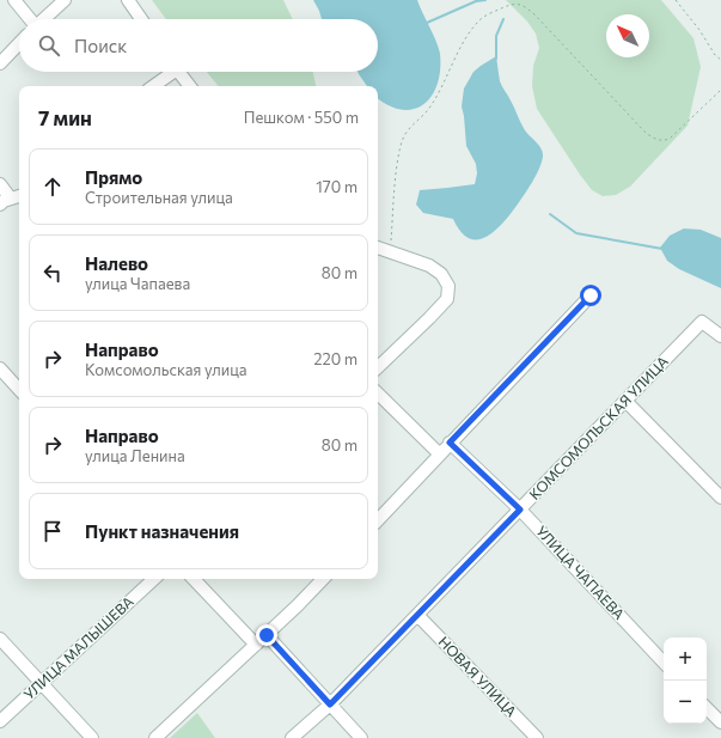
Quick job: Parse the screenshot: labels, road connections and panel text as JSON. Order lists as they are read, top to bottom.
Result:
{
  "streets": {
    "street": [
      "КОМСОМОЛЬСКАЯ УЛИЦА",
      "УЛИЦА ЧАПАЕВА",
      "УЛИЦА МАЛЫШЕВА",
      "НОВАЯ УЛИЦА"
    ]
  },
  "crossings": [
    ["КОМСОМОЛЬСКАЯ УЛИЦА", "УЛИЦА ЧАПАЕВА"],
    ["КОМСОМОЛЬСКАЯ УЛИЦА", "НОВАЯ УЛИЦА"]
  ],
  "north": "top left",
  "page": {
    "search": "Поиск",
    "heading": ["7 мин", "Пешком · 550 m"],
    "list": [
      ["Прямо", "Строительная улица", "170 m"],
      ["Налево", "улица Чапаева", "80 m"],
      ["Направо", "Комсомольская улица", "220 m"],
      ["Направо", "улица Ленина", "80 m"],
      "Пункт назначения"
    ],
    "map_buttons": ["+", "−"]
  }
}
